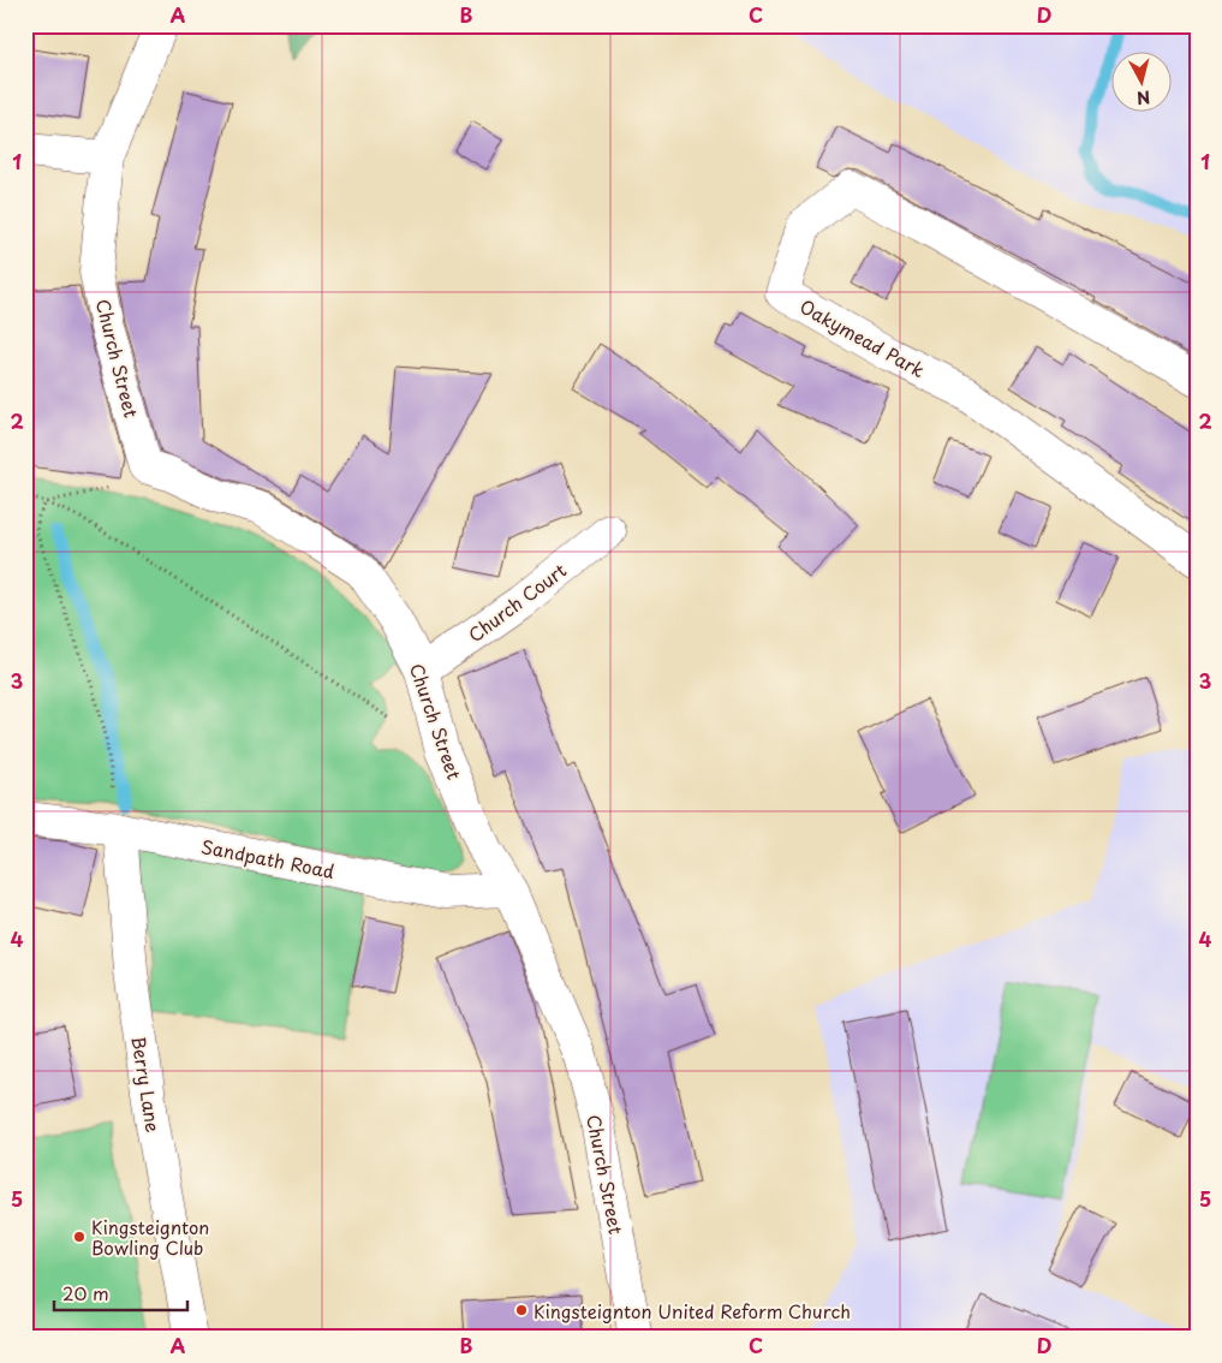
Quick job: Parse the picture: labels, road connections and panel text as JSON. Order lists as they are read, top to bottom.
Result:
{
  "streets": {
    "street": [
      "Oakymead Park",
      "Church Street",
      "Church Court",
      "Sandpath Road",
      "Berry Lane"
    ]
  },
  "crossings": [
    ["Church Street", "Church Court"],
    ["Church Street", "Sandpath Road"],
    ["Sandpath Road", "Berry Lane"]
  ],
  "places": ["Kingsteignton Bowling Club", "Kingsteignton United Reform Church"],
  "scale_bar": "20 m",
  "north": "bottom",
  "grid": {
    "columns": [
      "A",
      "B",
      "C",
      "D"
    ],
    "rows": [
      "1",
      "2",
      "3",
      "4",
      "5"
    ]
  }
}
